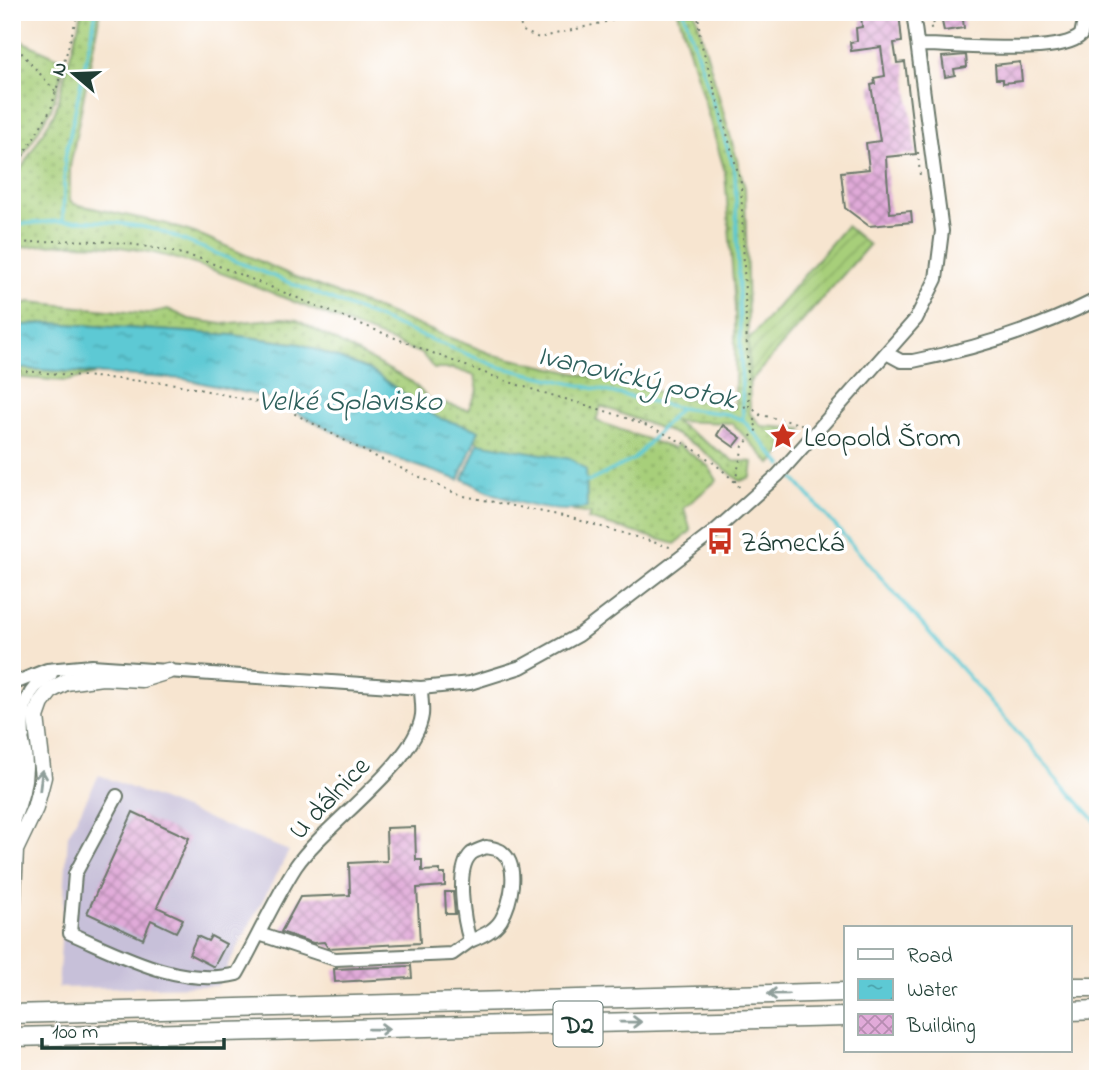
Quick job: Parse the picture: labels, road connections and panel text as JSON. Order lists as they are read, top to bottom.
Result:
{
  "streets": {
    "highway": ["D2"],
    "street": ["U dálnice"]
  },
  "water": ["Ivanovický potok", "Velké Splavisko"],
  "places": {
    "place": ["Leopold Šrom"],
    "bus stop": ["Zámecká"]
  },
  "legend": ["Road", "Water", "Building"],
  "scale_bar": "100 m",
  "north": "left"
}
